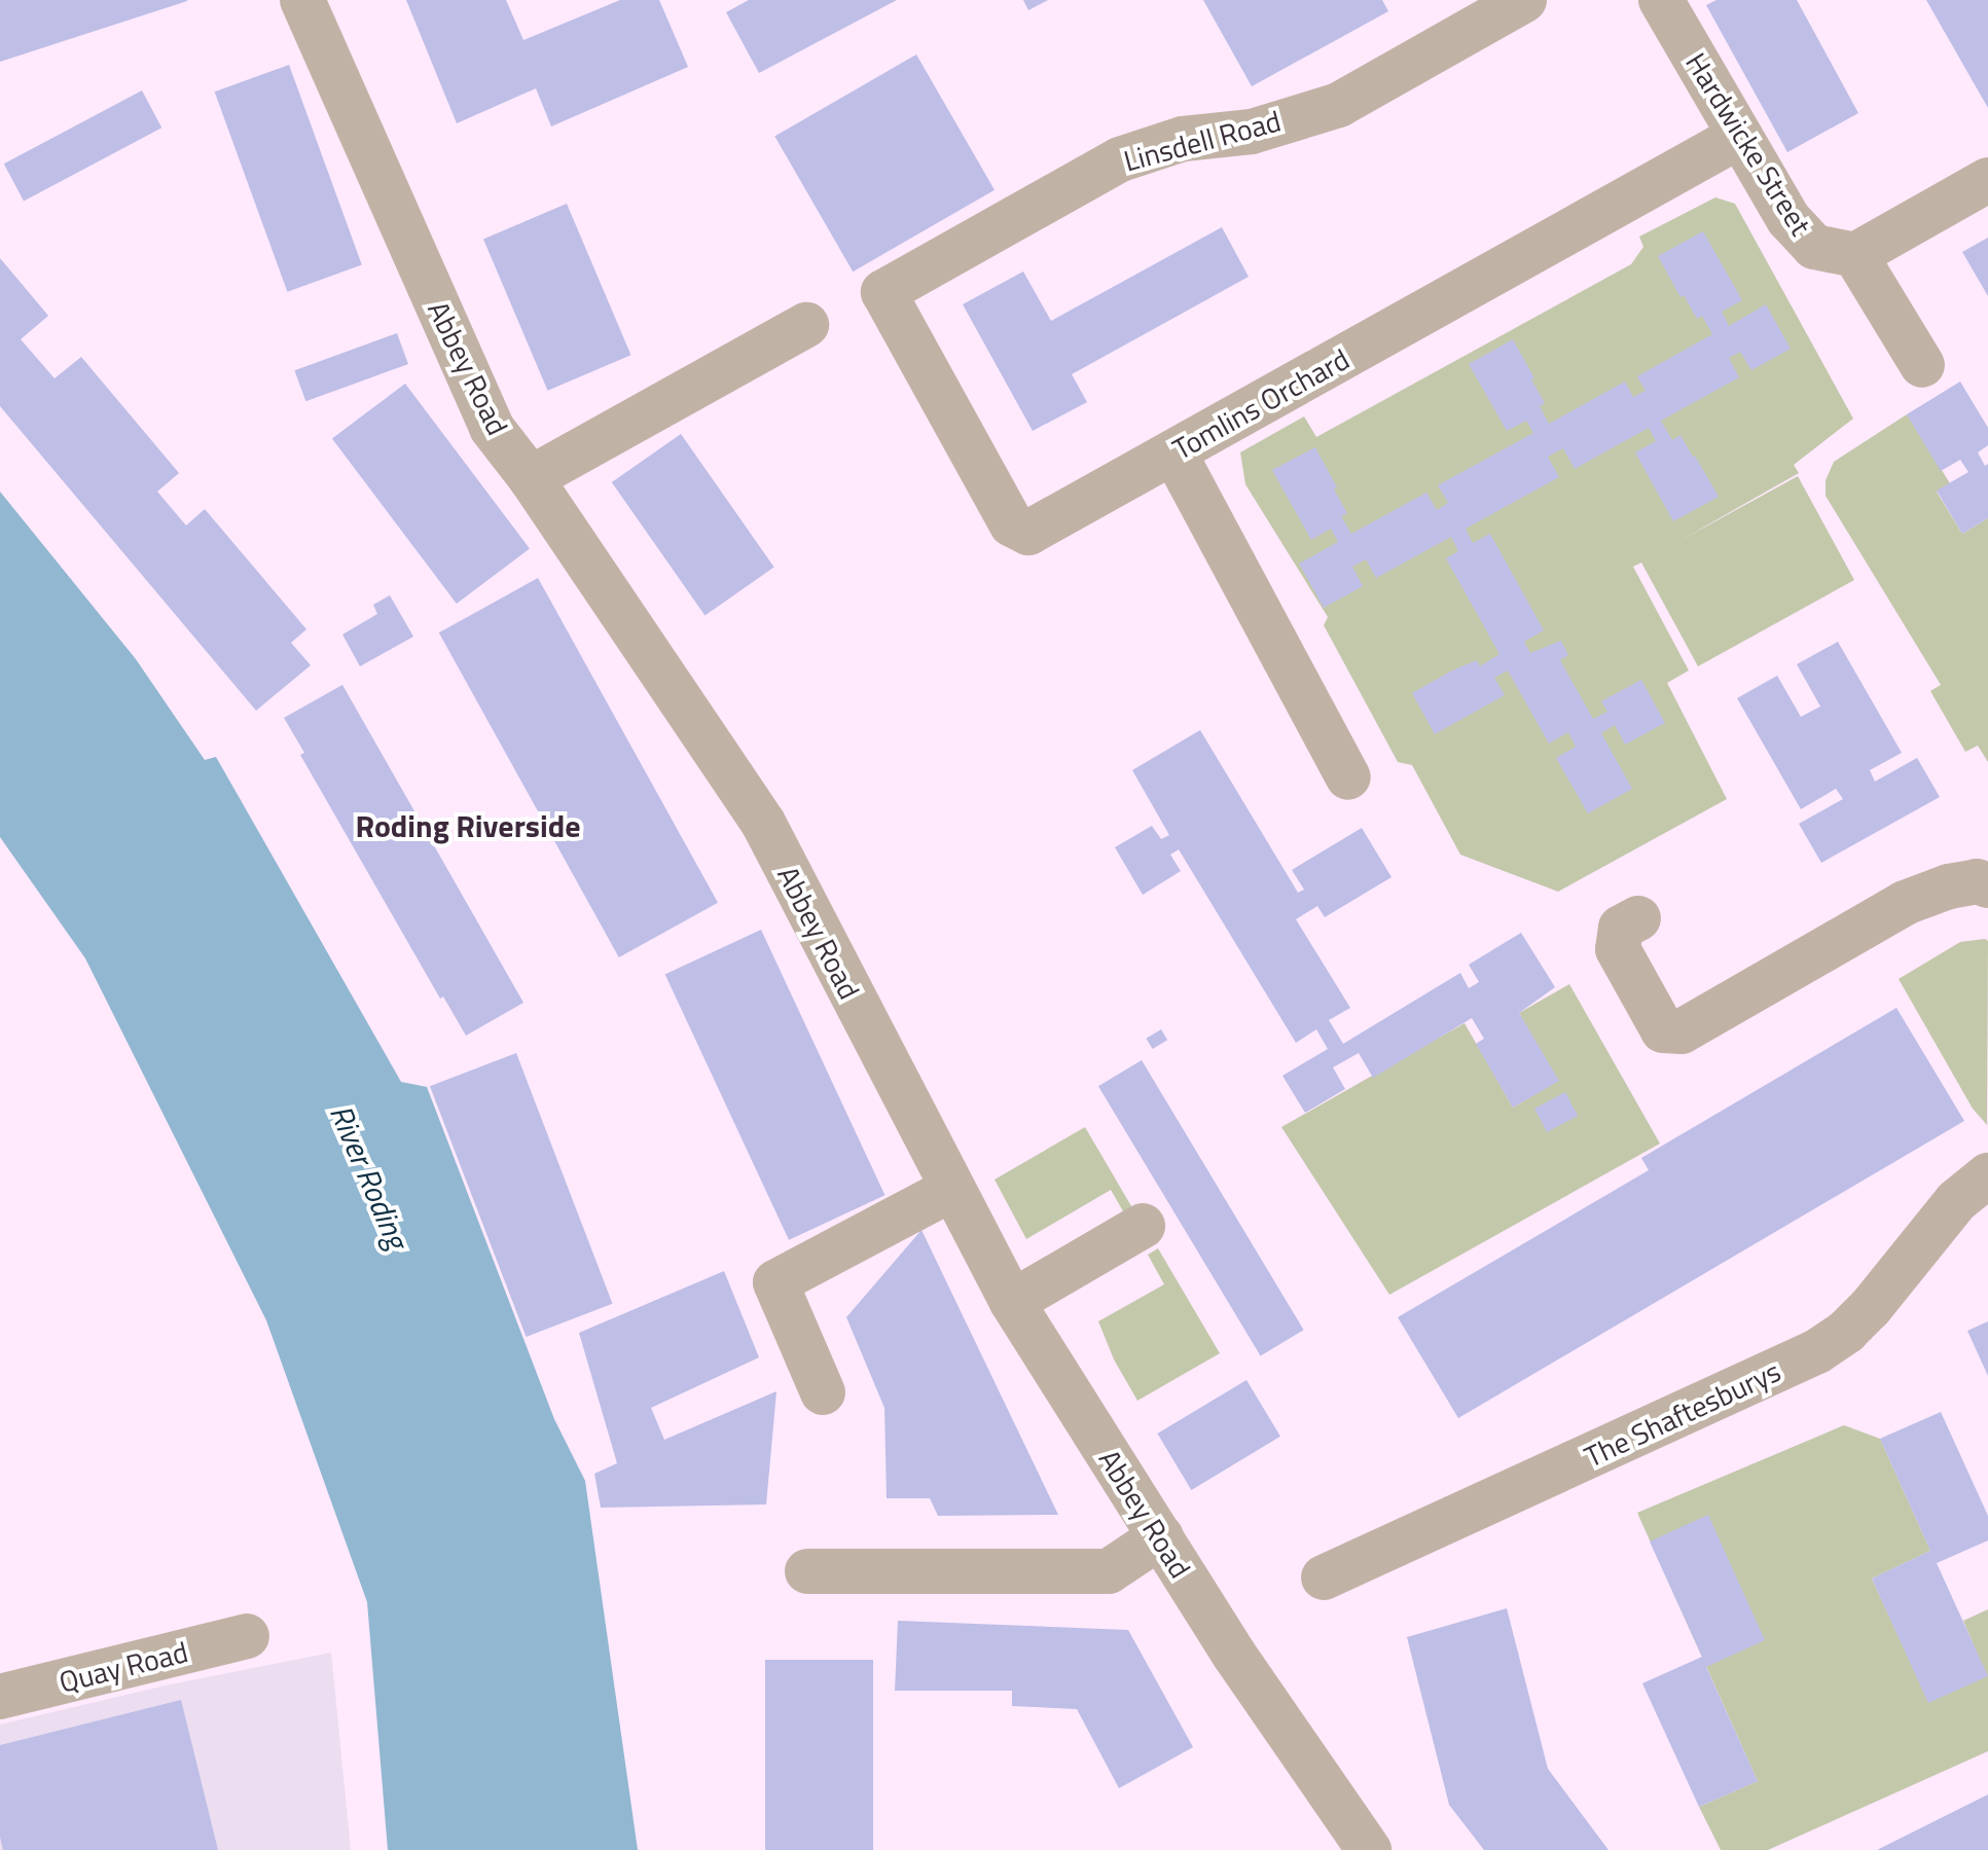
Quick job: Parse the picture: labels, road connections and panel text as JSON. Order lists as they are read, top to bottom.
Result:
{
  "streets": {
    "street": [
      "Linsdell Road",
      "Hardwicke Street",
      "Abbey Road",
      "Tomlins Orchard",
      "The Shaftesburys",
      "Quay Road"
    ]
  },
  "crossings": [
    ["Linsdell Road", "Tomlins Orchard"],
    ["Hardwicke Street", "Tomlins Orchard"]
  ],
  "districts": ["Roding Riverside"],
  "water": ["River Roding"]
}
